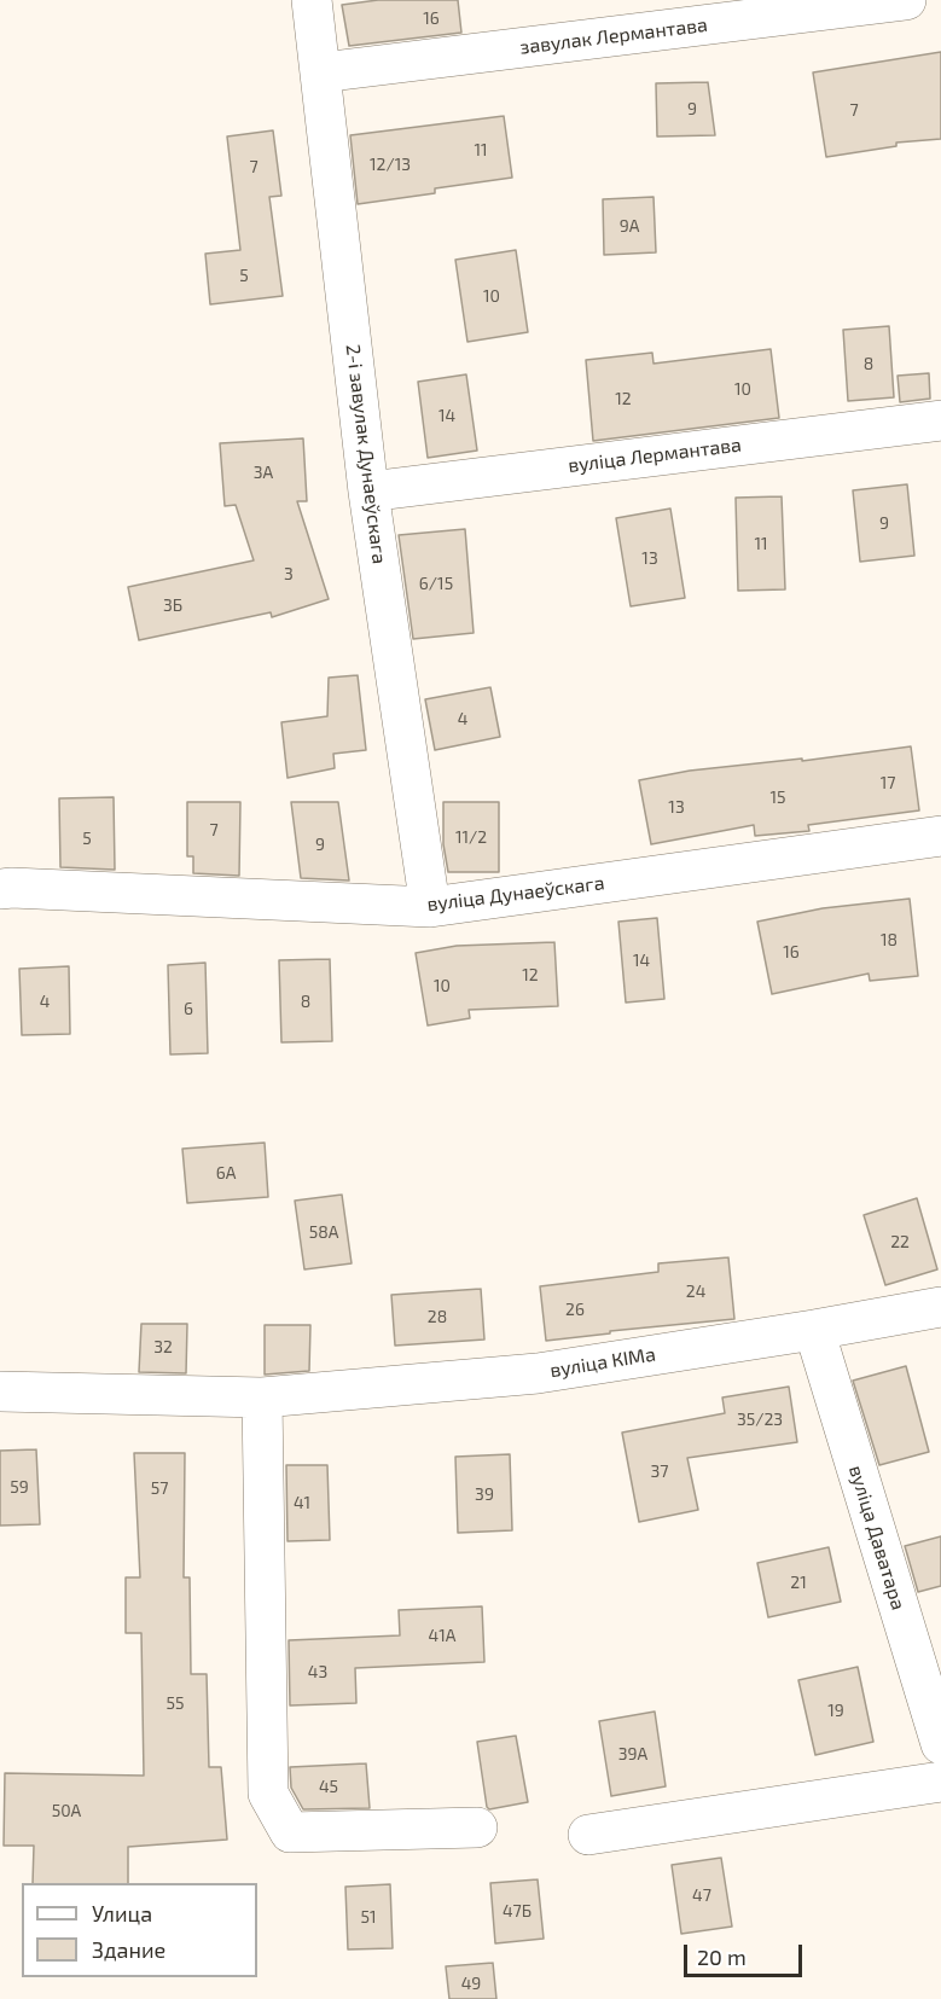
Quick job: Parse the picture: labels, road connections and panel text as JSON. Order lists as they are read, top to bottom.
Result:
{
  "streets": {
    "street": [
      "завулак Лермантава",
      "2-і завулак Дунаеўскага",
      "вуліца Лермантава",
      "вуліца Дунаеўскага",
      "вуліца КІМа",
      "вуліца Даватара"
    ]
  },
  "crossings": [
    ["завулак Лермантава", "2-і завулак Дунаеўскага"],
    ["2-і завулак Дунаеўскага", "вуліца Лермантава"],
    ["2-і завулак Дунаеўскага", "вуліца Дунаеўскага"],
    ["вуліца КІМа", "вуліца Даватара"]
  ],
  "house_numbers": [
    "16",
    "9",
    "7",
    "11",
    "12/13",
    "7",
    "9А",
    "5",
    "10",
    "8",
    "10",
    "12",
    "14",
    "3А",
    "9",
    "11",
    "13",
    "3",
    "6/15",
    "3Б",
    "4",
    "17",
    "15",
    "13",
    "7",
    "11/2",
    "5",
    "9",
    "18",
    "16",
    "14",
    "12",
    "10",
    "4",
    "8",
    "6",
    "6А",
    "58А",
    "22",
    "24",
    "26",
    "28",
    "32",
    "35/23",
    "37",
    "59",
    "57",
    "39",
    "41",
    "21",
    "41А",
    "43",
    "55",
    "19",
    "39А",
    "45",
    "50А",
    "47",
    "47Б",
    "51",
    "49"
  ],
  "legend": ["Улица", "Здание"],
  "scale_bar": "20 m"
}
